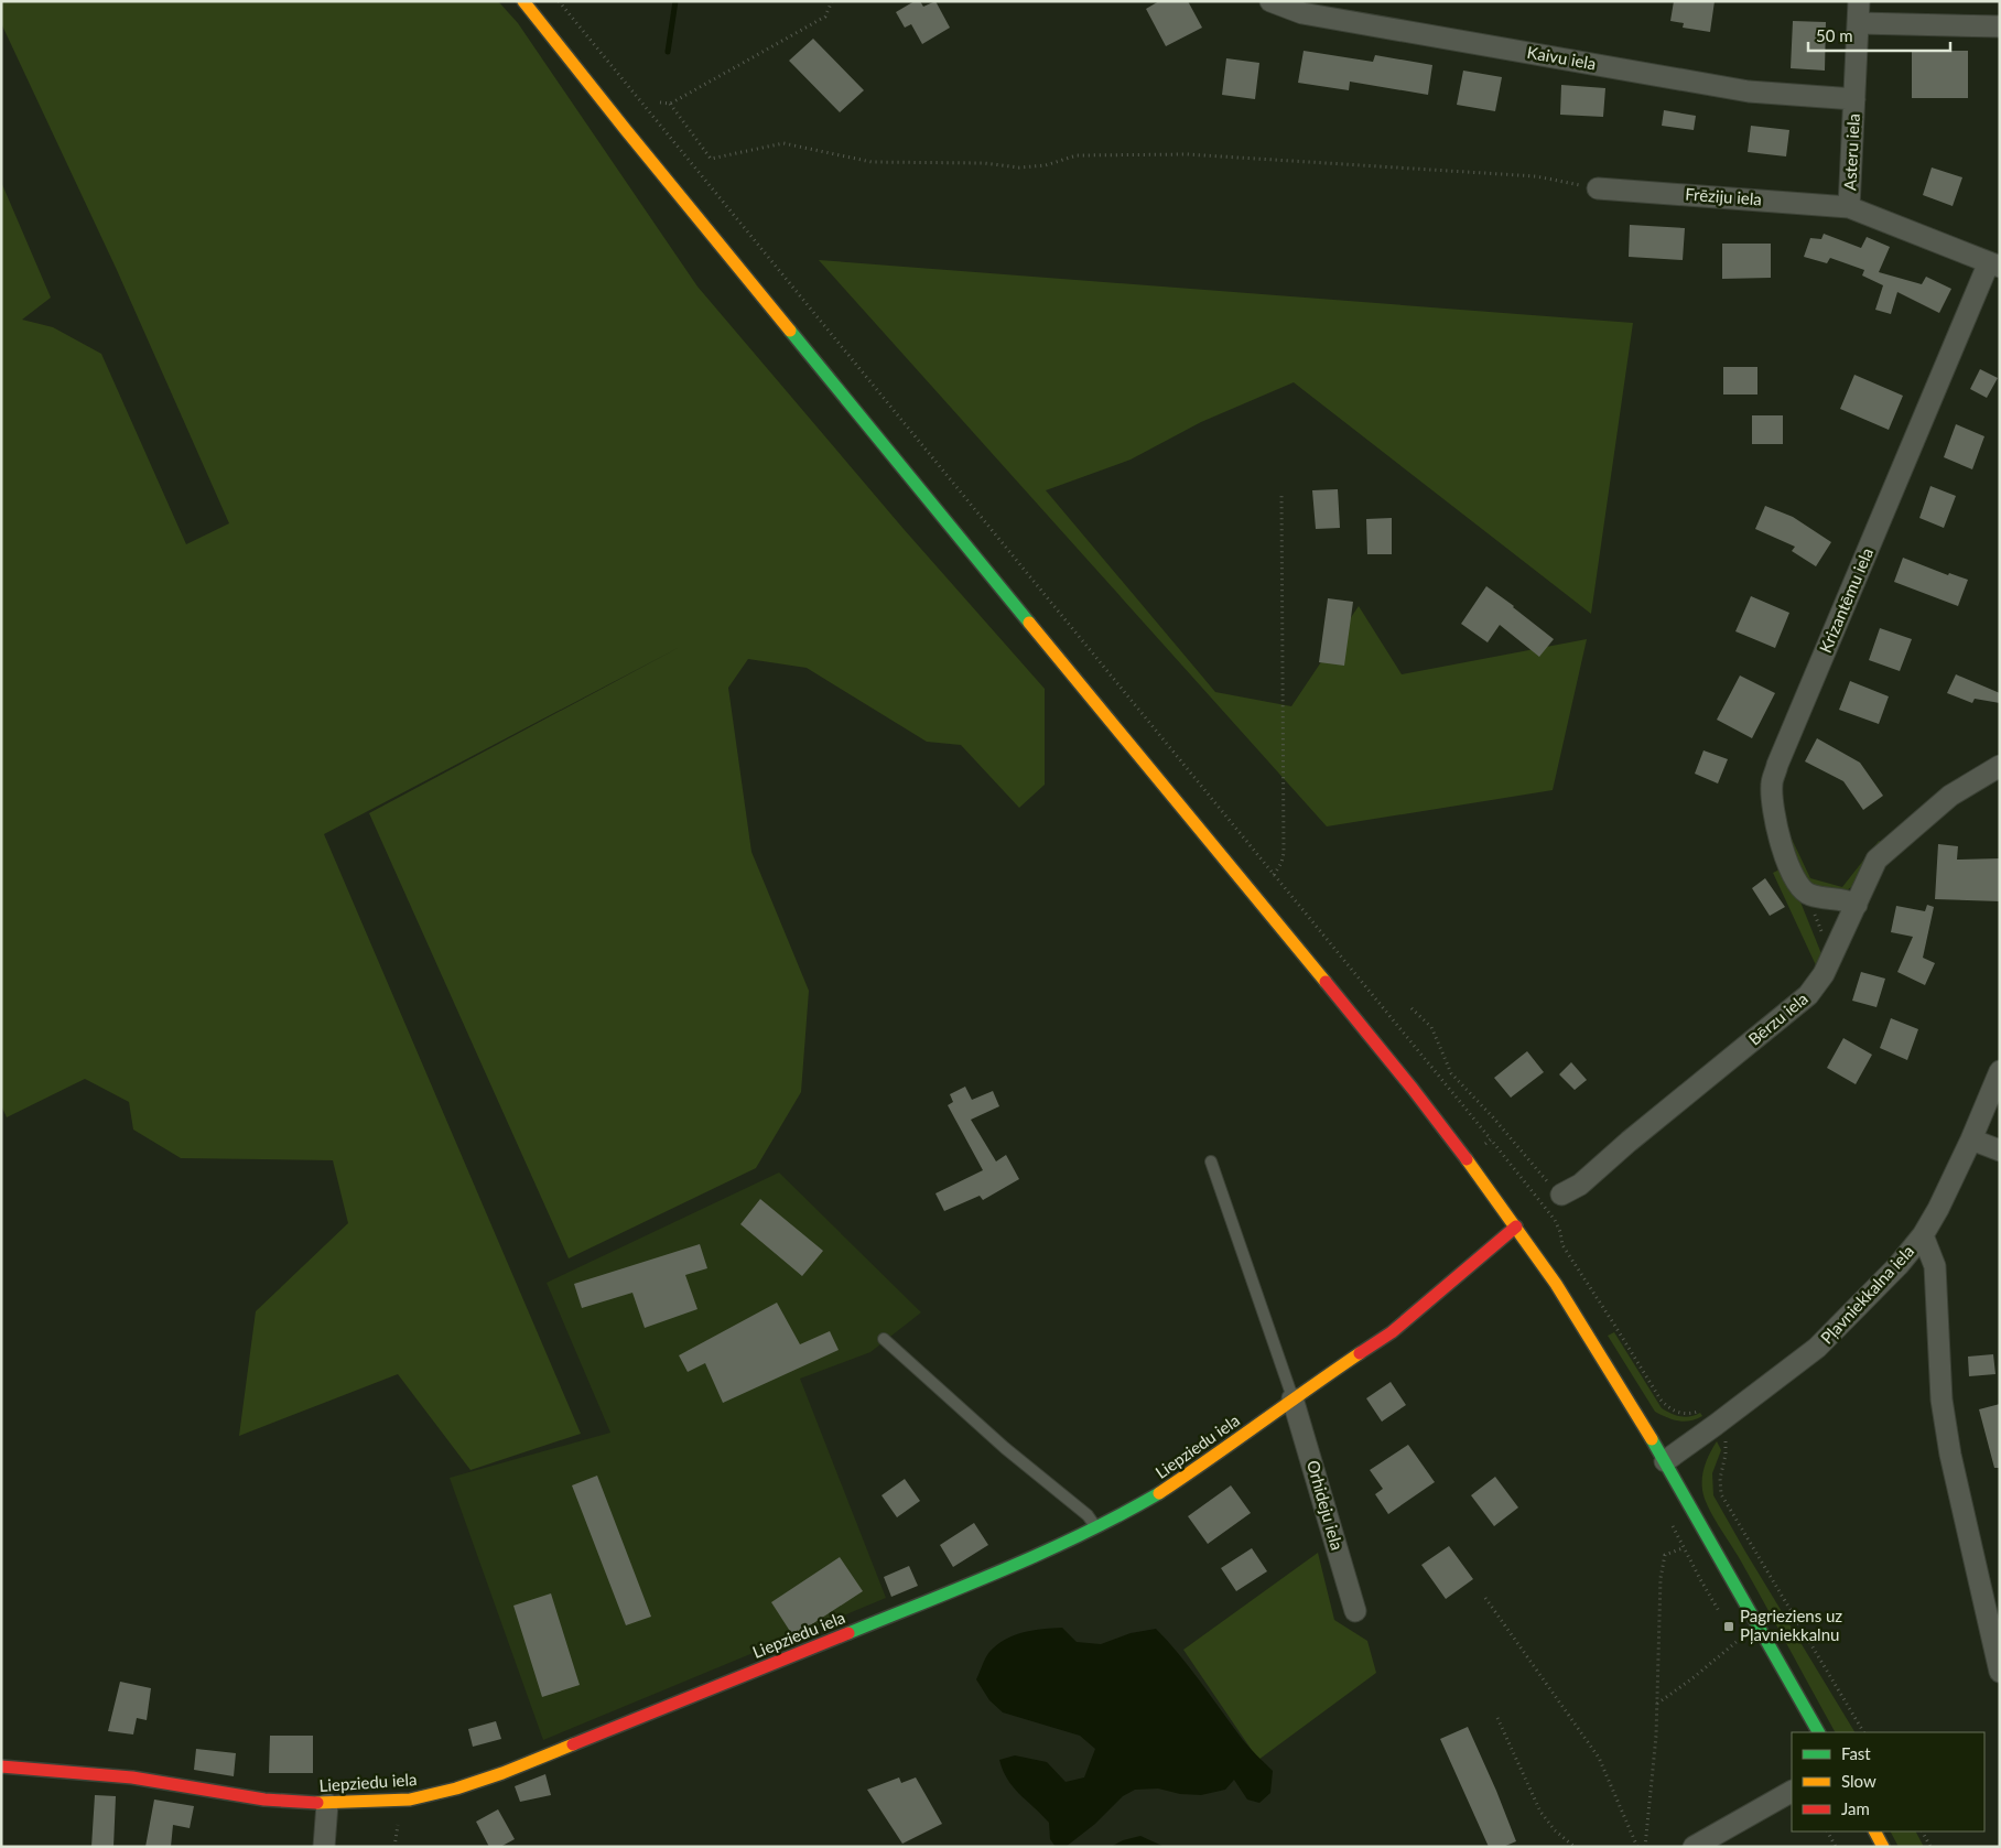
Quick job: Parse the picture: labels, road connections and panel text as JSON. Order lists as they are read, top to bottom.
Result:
{
  "streets": {
    "main road": ["Liepziedu iela"],
    "street": [
      "Kaivu iela",
      "Asteru iela",
      "Frēziju iela",
      "Krizantēmu iela",
      "Bērzu iela",
      "Pļavniekkalna iela",
      "Orhideju iela"
    ]
  },
  "crossings": [
    ["Kaivu iela", "Asteru iela"],
    ["Asteru iela", "Frēziju iela"],
    ["Asteru iela", "Krizantēmu iela"],
    ["Liepziedu iela", "Orhideju iela"]
  ],
  "places": {
    "transit": ["Pagrieziens uz Pļavniekkalnu"]
  },
  "legend": ["Fast", "Slow", "Jam"],
  "scale_bar": "50 m"
}
